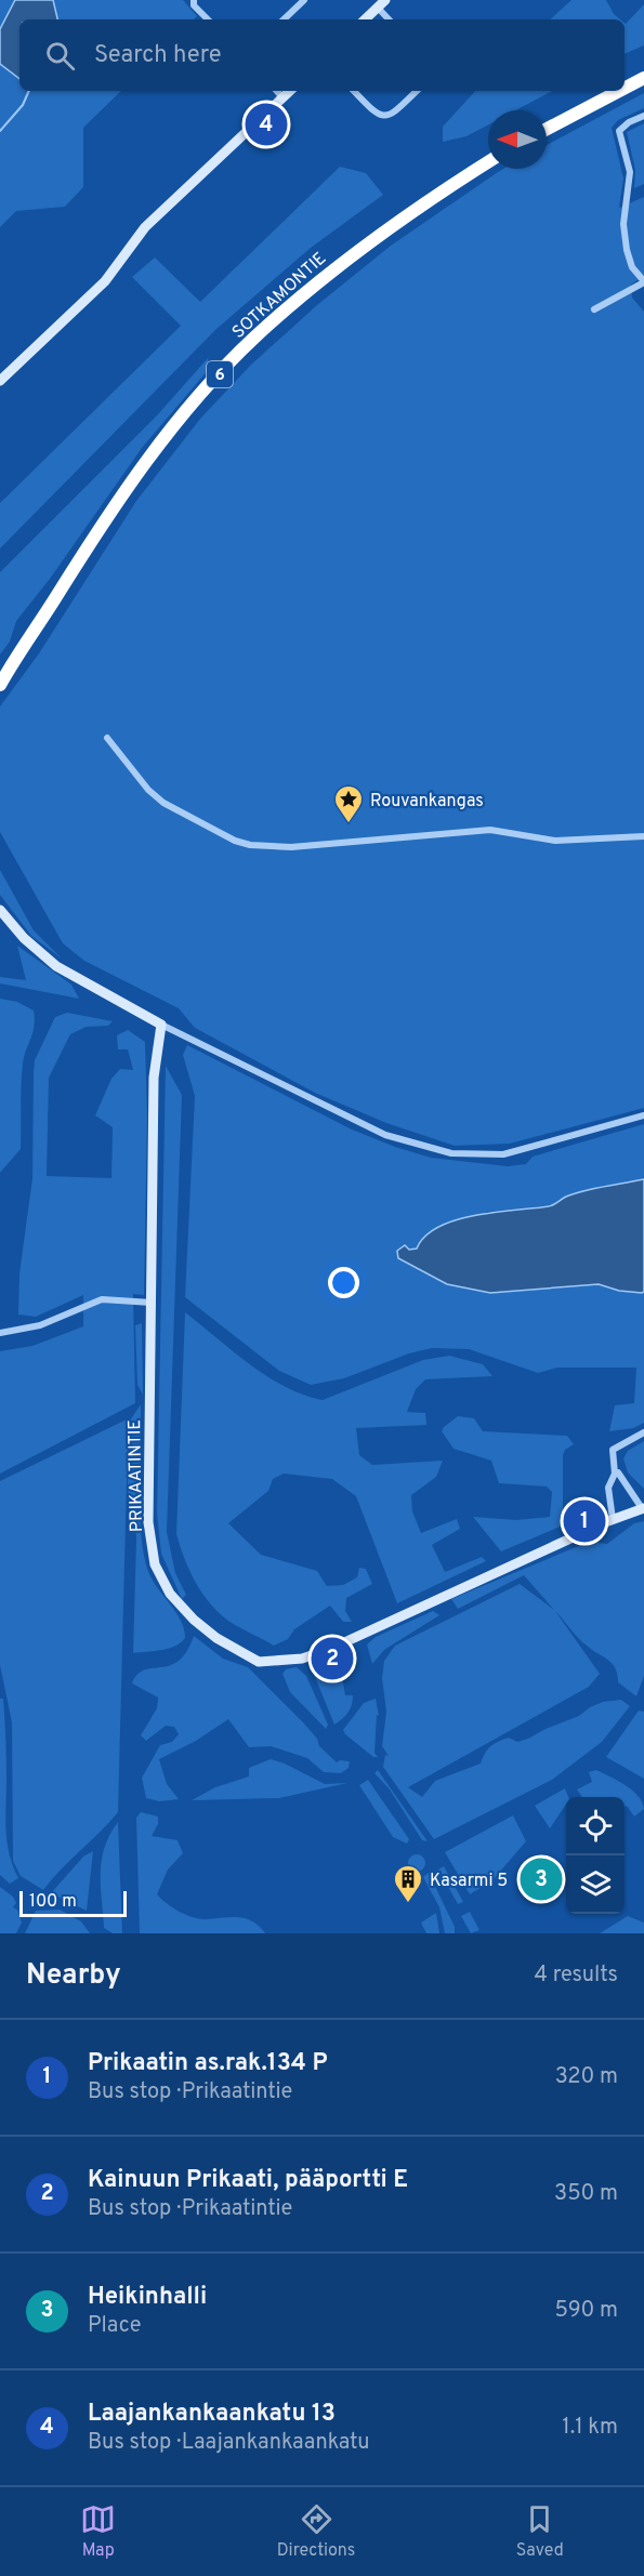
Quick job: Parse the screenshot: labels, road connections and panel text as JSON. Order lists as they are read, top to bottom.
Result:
{
  "streets": {
    "highway": ["SOTKAMONTIE", "6"],
    "street": ["PRIKAATINTIE"]
  },
  "places": {
    "place": ["Rouvankangas"],
    "building": ["Kasarmi 5"]
  },
  "scale_bar": "100 m",
  "north": "left",
  "page": {
    "search": "Search here",
    "pins": [
      "4",
      "1",
      "2",
      "3"
    ],
    "scale": "100 m",
    "heading": ["Nearby", "4 results"],
    "list": [
      {
        "mark": "1",
        "name": "Prikaatin as.rak.134 P",
        "note": "Bus stop · Prikaatintie",
        "value": "320 m"
      },
      {
        "mark": "2",
        "name": "Kainuun Prikaati, pääportti E",
        "note": "Bus stop · Prikaatintie",
        "value": "350 m"
      },
      {
        "mark": "3",
        "name": "Heikinhalli",
        "note": "Place",
        "value": "590 m"
      },
      {
        "mark": "4",
        "name": "Laajankankaankatu 13",
        "note": "Bus stop · Laajankankaankatu",
        "value": "1.1 km"
      }
    ],
    "nav": ["Map", "Directions", "Saved"]
  }
}
